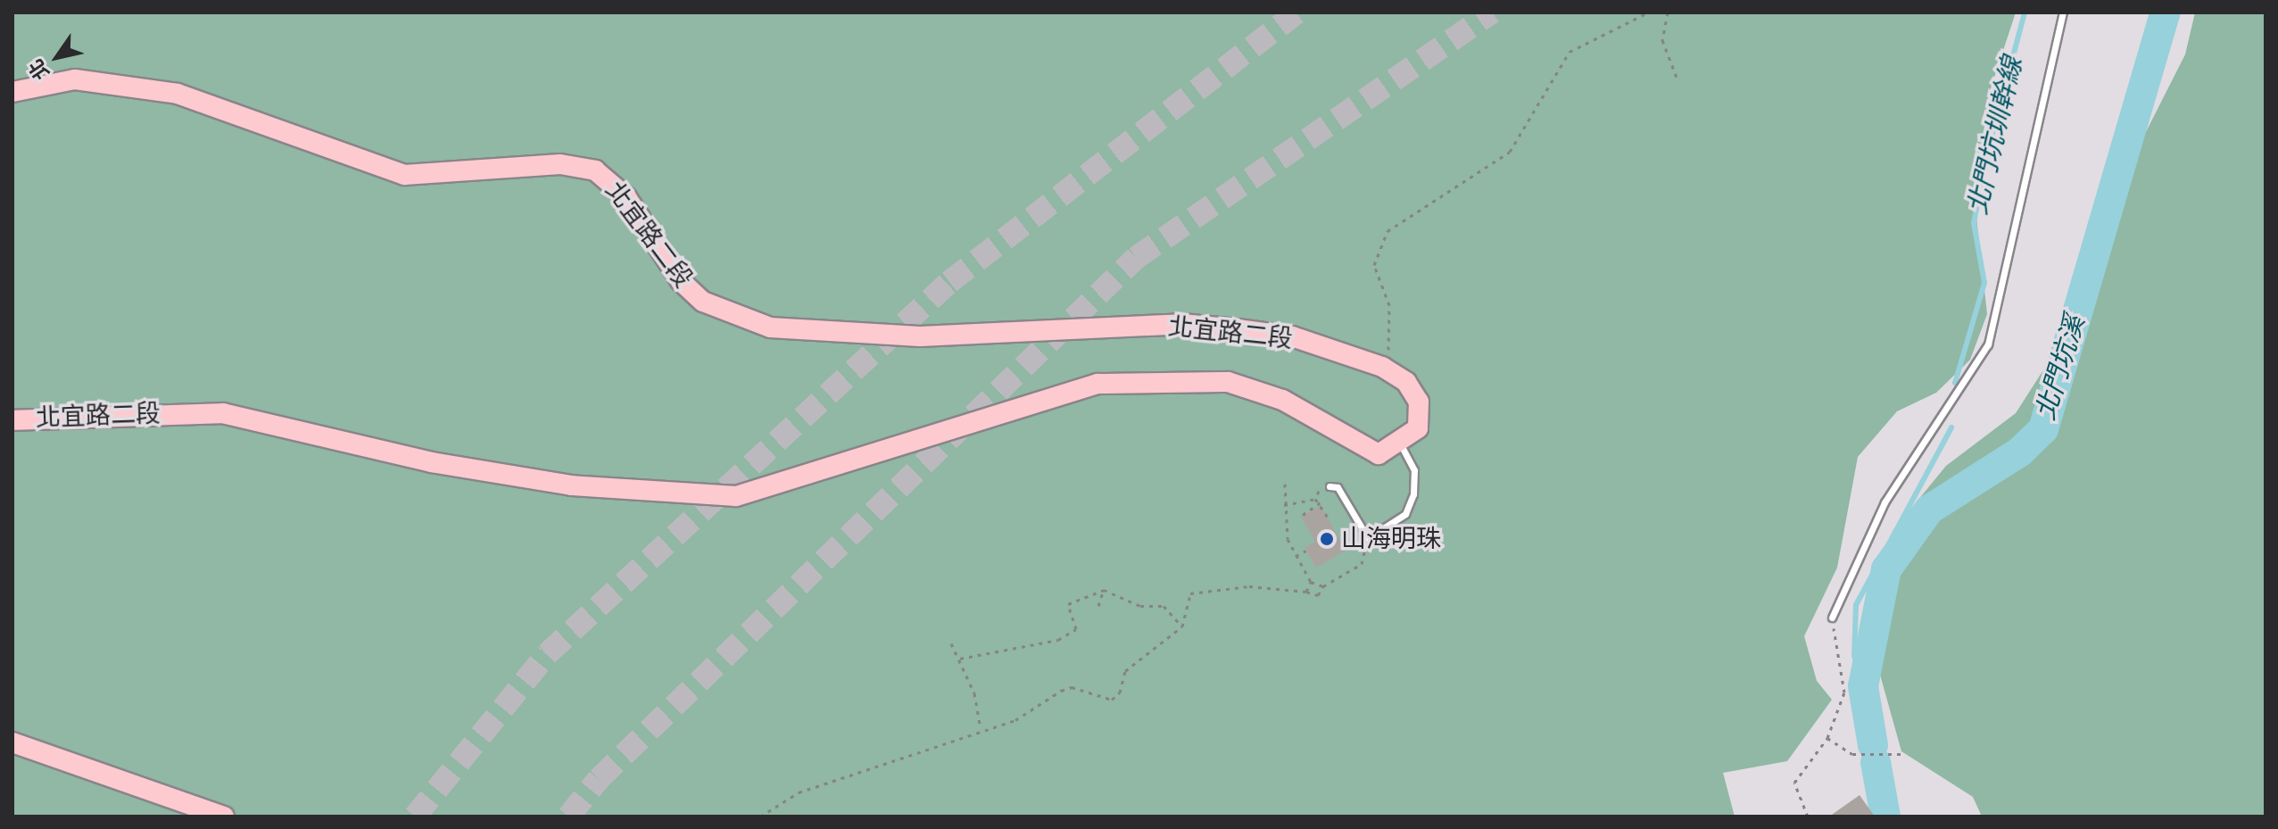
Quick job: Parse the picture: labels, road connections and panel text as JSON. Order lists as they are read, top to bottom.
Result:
{
  "streets": {
    "main road": ["北宜路二段"]
  },
  "water": ["北門坑圳幹線", "北門坑溪"],
  "places": ["山海明珠"],
  "north": "bottom left"
}
